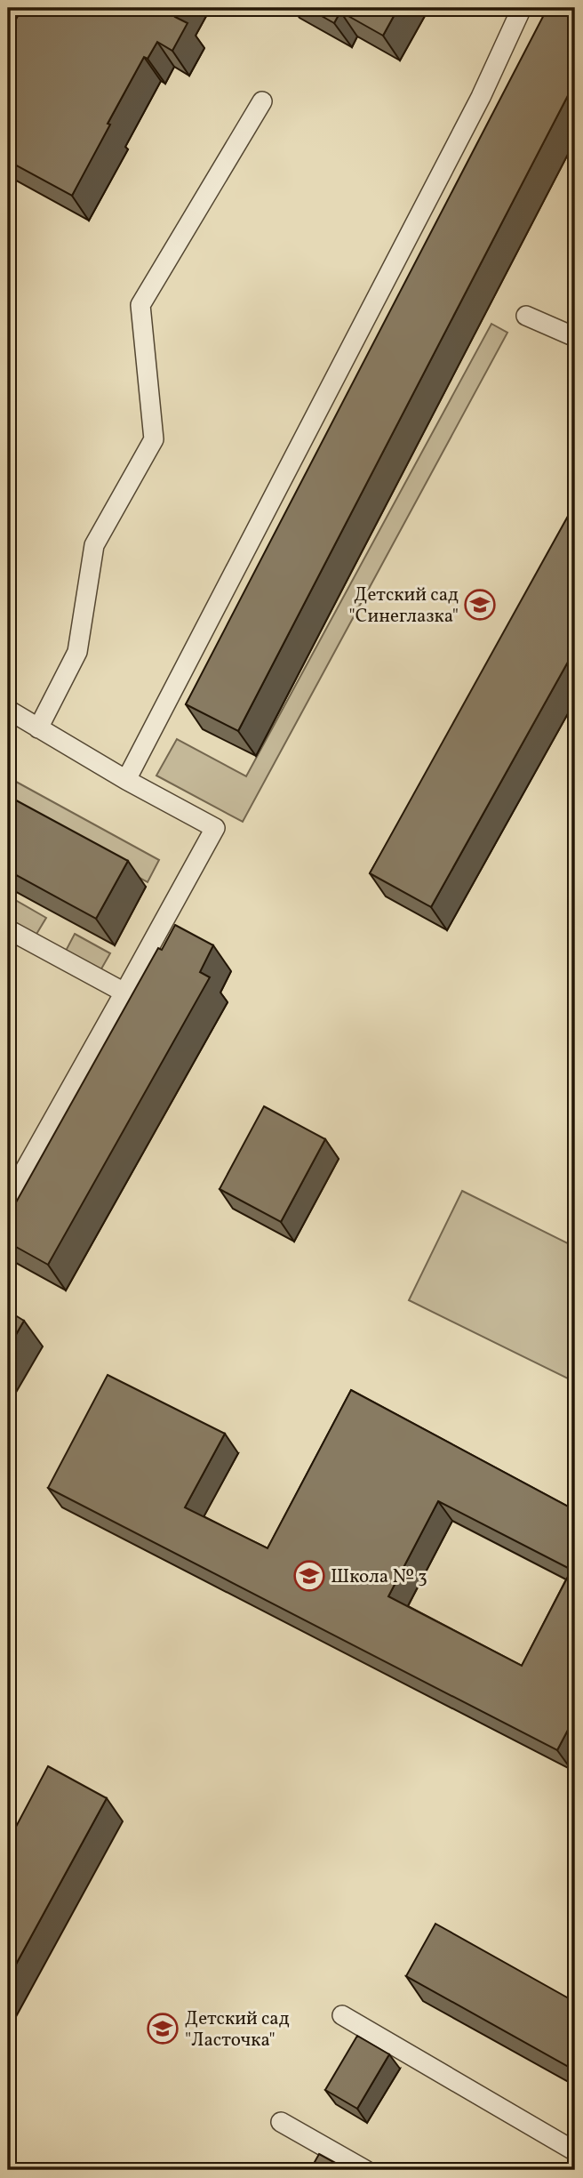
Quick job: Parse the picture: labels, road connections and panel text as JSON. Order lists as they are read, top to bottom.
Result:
{
  "places": {
    "school or university": ["Детский сад \"Синеглазка\"", "Школа № 3", "Детский сад \"Ласточка\""]
  }
}
